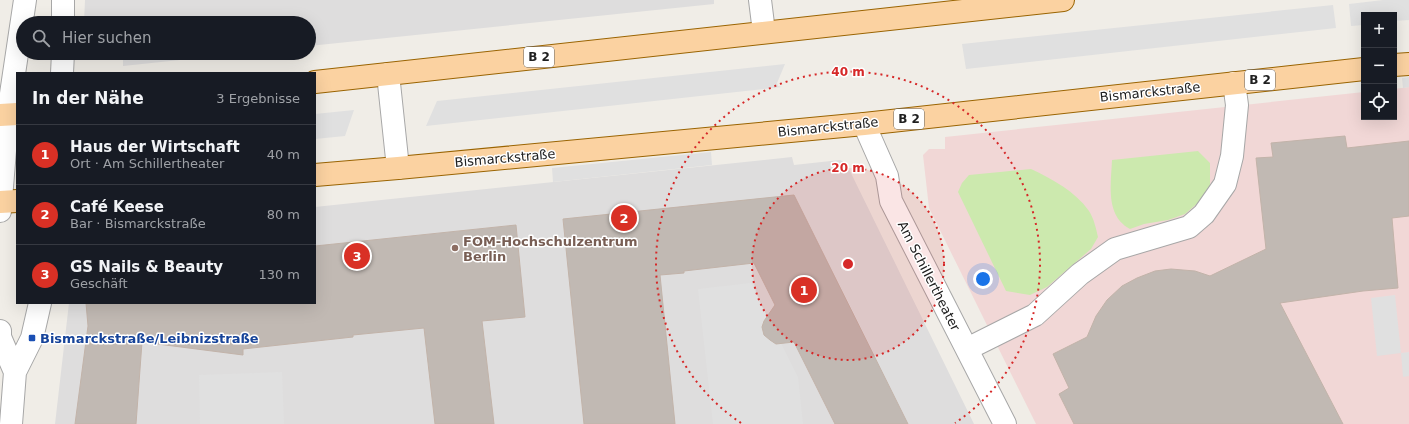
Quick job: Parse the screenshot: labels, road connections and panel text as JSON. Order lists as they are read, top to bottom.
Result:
{
  "streets": {
    "main road": ["B 2", "Bismarckstraße"],
    "street": ["Am Schillertheater"]
  },
  "crossings": [
    ["Bismarckstraße", "Am Schillertheater"]
  ],
  "places": {
    "other": ["FOM-Hochschulzentrum Berlin"],
    "transit": ["Bismarckstraße/Leibnizstraße"]
  },
  "page": {
    "map_buttons": ["+", "−"],
    "search": "Hier suchen",
    "heading": ["In der Nähe", "3 Ergebnisse"],
    "list": [
      {
        "mark": "1",
        "name": "Haus der Wirtschaft",
        "note": "Ort · Am Schillertheater",
        "value": "40 m"
      },
      {
        "mark": "2",
        "name": "Café Keese",
        "note": "Bar · Bismarckstraße",
        "value": "80 m"
      },
      {
        "mark": "3",
        "name": "GS Nails & Beauty",
        "note": "Geschäft",
        "value": "130 m"
      }
    ],
    "pins": ["2", "3", "1"]
  },
  "rings": ["40 m", "20 m"]
}
